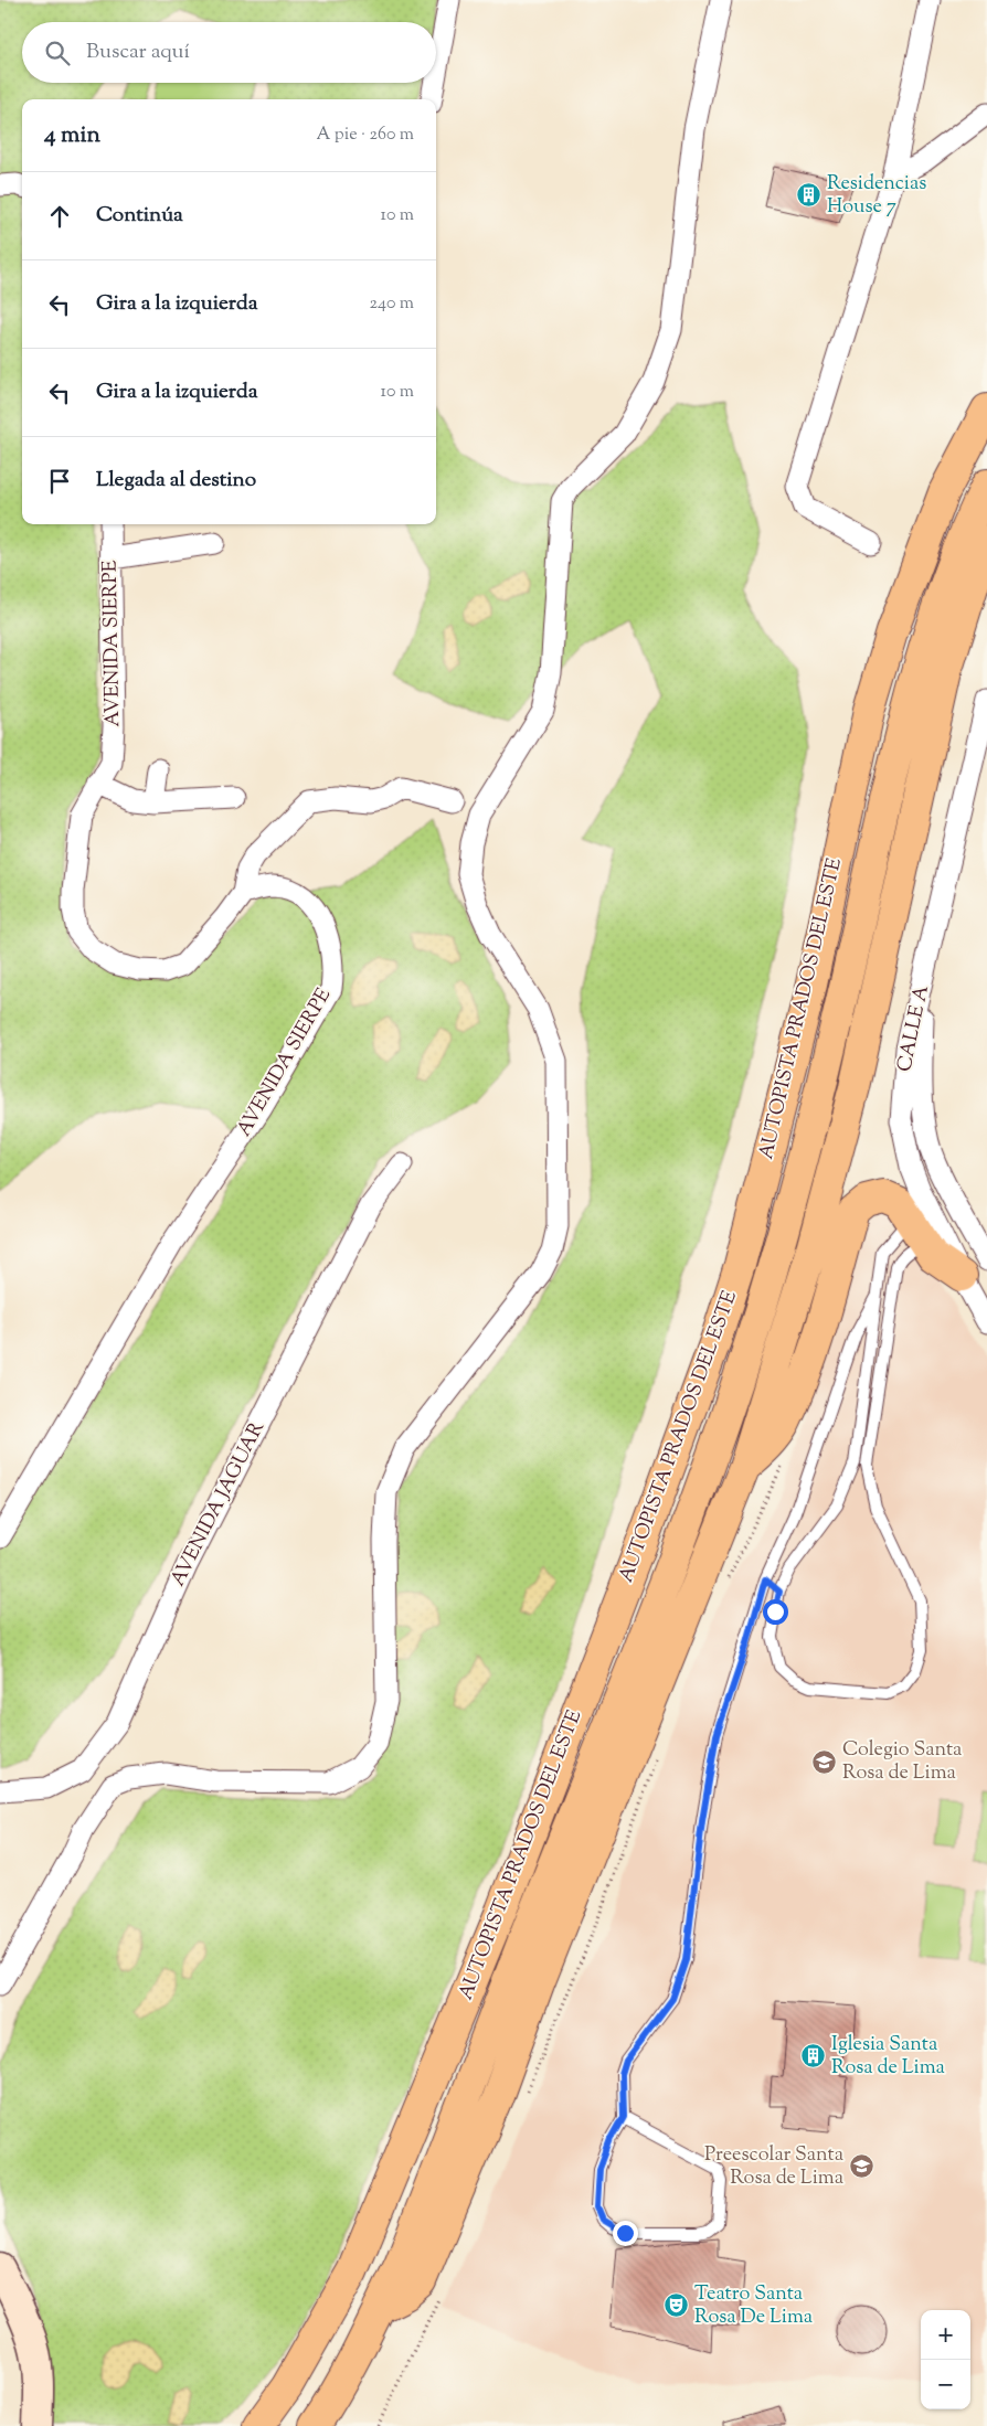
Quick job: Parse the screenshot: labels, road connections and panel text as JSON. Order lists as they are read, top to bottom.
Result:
{
  "streets": {
    "highway": ["AUTOPISTA PRADOS DEL ESTE"],
    "street": ["AVENIDA SIERPE", "CALLE A", "AVENIDA JAGUAR"]
  },
  "places": {
    "building": ["Residencias House 7", "Iglesia Santa Rosa de Lima"],
    "school or university": ["Colegio Santa Rosa de Lima", "Preescolar Santa Rosa de Lima"],
    "theatre": ["Teatro Santa Rosa De Lima"]
  },
  "page": {
    "search": "Buscar aquí",
    "heading": ["4 min", "A pie · 260 m"],
    "list": [
      ["Continúa", "10 m"],
      ["Gira a la izquierda", "240 m"],
      ["Gira a la izquierda", "10 m"],
      "Llegada al destino"
    ],
    "map_buttons": ["+", "−"]
  }
}
